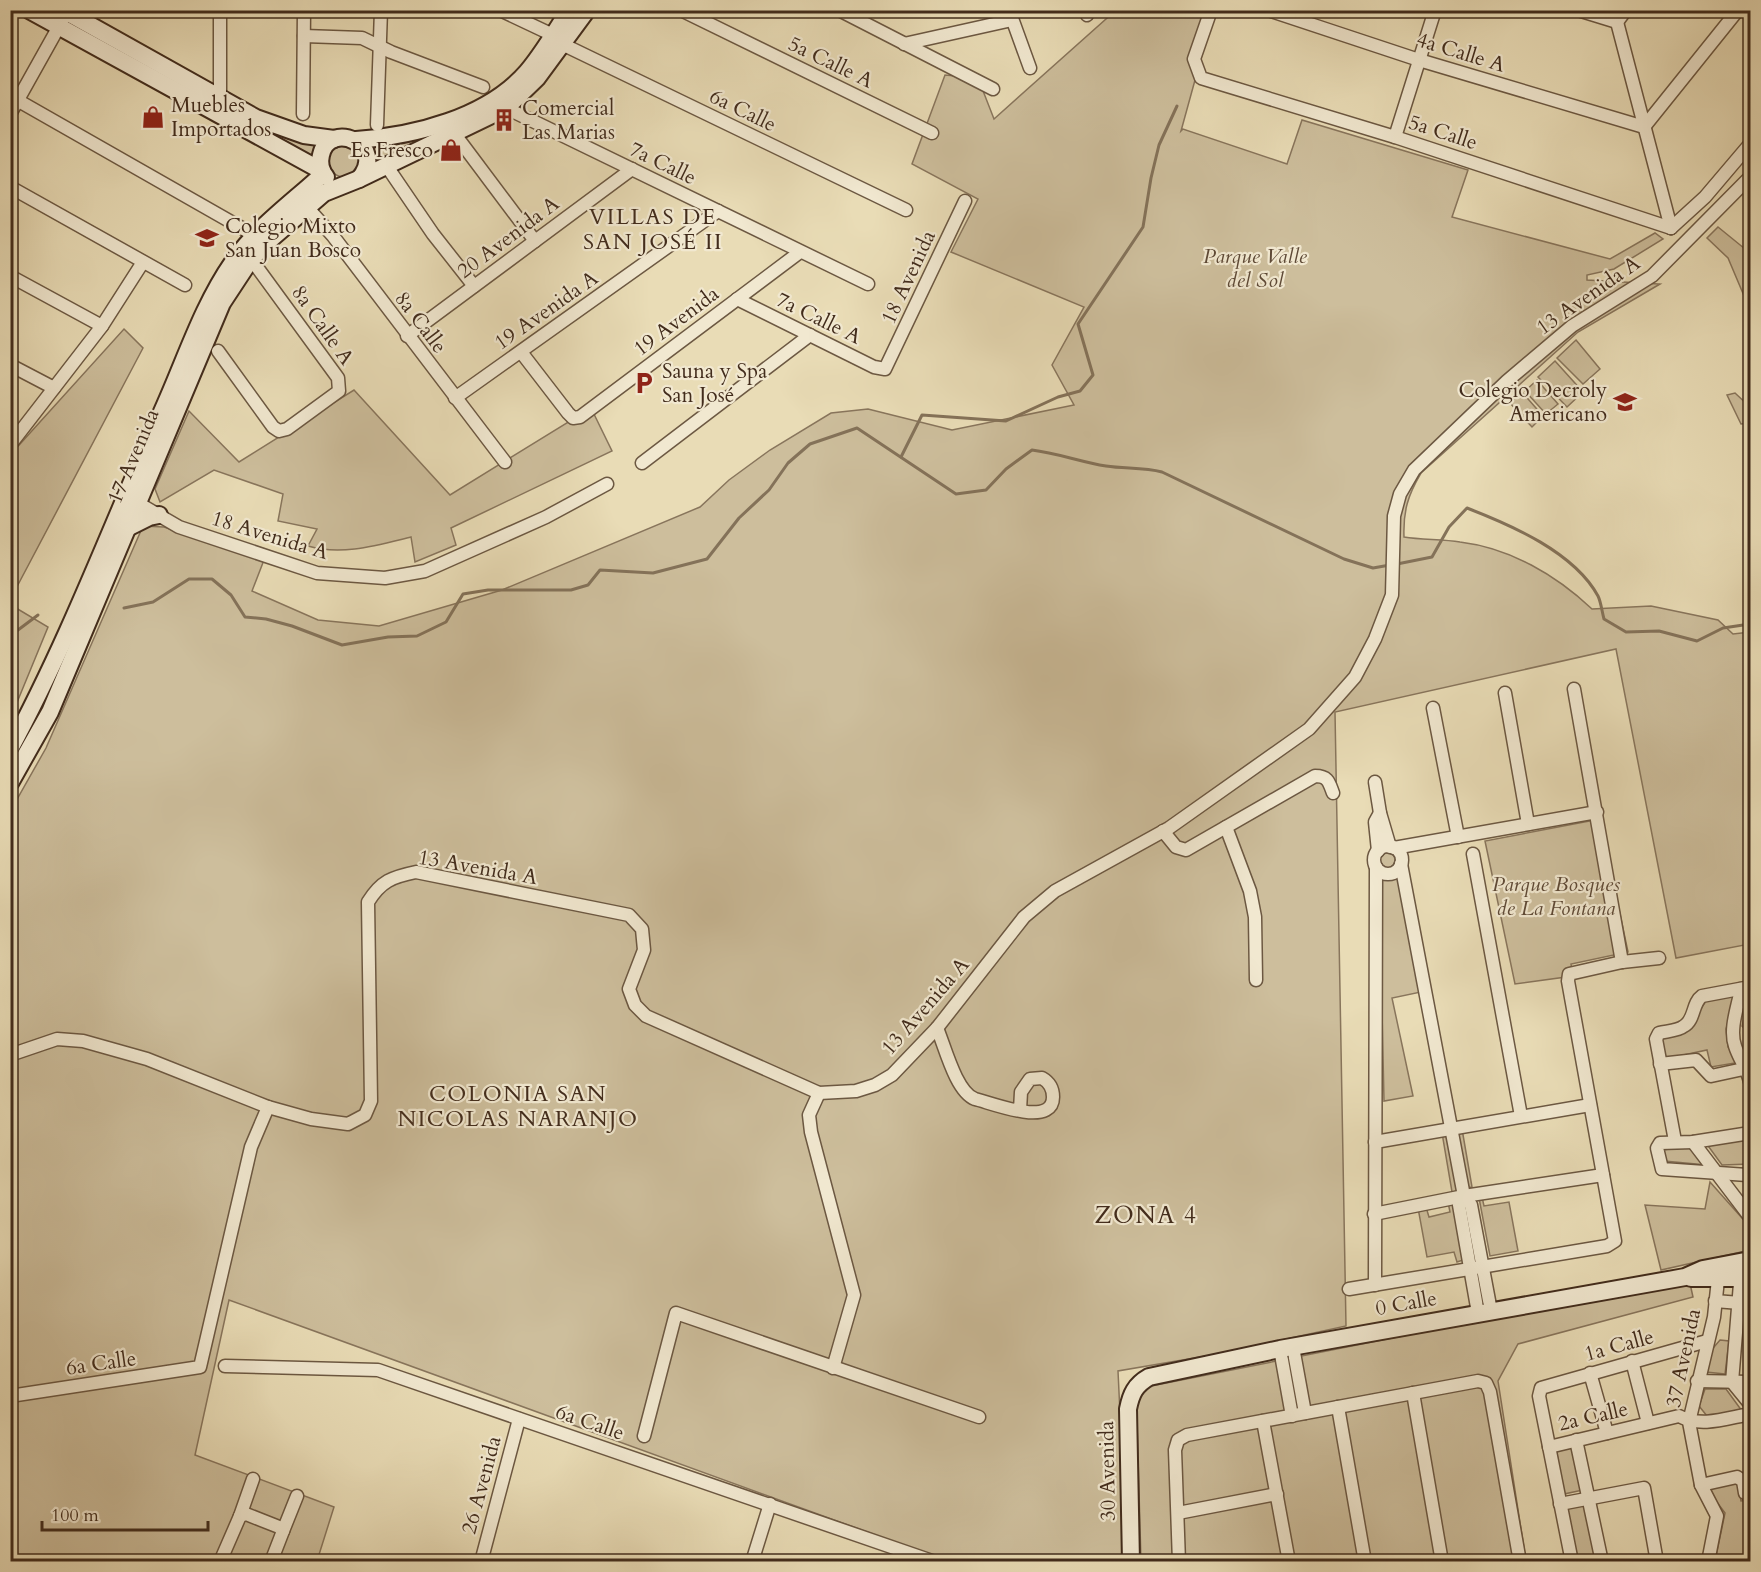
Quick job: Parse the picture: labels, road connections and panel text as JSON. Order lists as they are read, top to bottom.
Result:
{
  "streets": {
    "main road": ["17 Avenida", "0 Calle", "30 Avenida"],
    "street": [
      "4a Calle A",
      "5a Calle A",
      "6a Calle",
      "5a Calle",
      "7a Calle",
      "20 Avenida A",
      "18 Avenida",
      "13 Avenida A",
      "19 Avenida A",
      "7a Calle A",
      "19 Avenida",
      "8a Calle",
      "8a Calle A",
      "18 Avenida A",
      "1a Calle",
      "37 Avenida",
      "2a Calle",
      "26 Avenida"
    ]
  },
  "crossings": [
    ["6a Calle", "13 Avenida A"],
    ["6a Calle", "17 Avenida"],
    ["6a Calle", "26 Avenida"],
    ["7a Calle", "20 Avenida A"],
    ["7a Calle", "19 Avenida A"],
    ["7a Calle", "19 Avenida"],
    ["7a Calle", "17 Avenida"],
    ["20 Avenida A", "8a Calle"],
    ["18 Avenida", "7a Calle A"],
    ["19 Avenida A", "19 Avenida"],
    ["19 Avenida A", "8a Calle"],
    ["7a Calle A", "19 Avenida"],
    ["8a Calle", "17 Avenida"],
    ["8a Calle A", "17 Avenida"],
    ["17 Avenida", "18 Avenida A"],
    ["0 Calle", "37 Avenida"],
    ["0 Calle", "30 Avenida"],
    ["1a Calle", "37 Avenida"],
    ["1a Calle", "2a Calle"],
    ["37 Avenida", "2a Calle"]
  ],
  "districts": ["VILLAS DE SAN JOSÉ II", "COLONIA SAN NICOLAS NARANJO", "ZONA 4"],
  "parks": ["Parque Valle del Sol", "Parque Bosques de La Fontana"],
  "places": {
    "shop": ["Muebles Importados", "Es Fresco"],
    "building": ["Comercial Las Marias"],
    "school or university": ["Colegio Mixto San Juan Bosco", "Colegio Decroly Americano"],
    "parking": ["Sauna y Spa San José"]
  },
  "scale_bar": "100 m"
}
